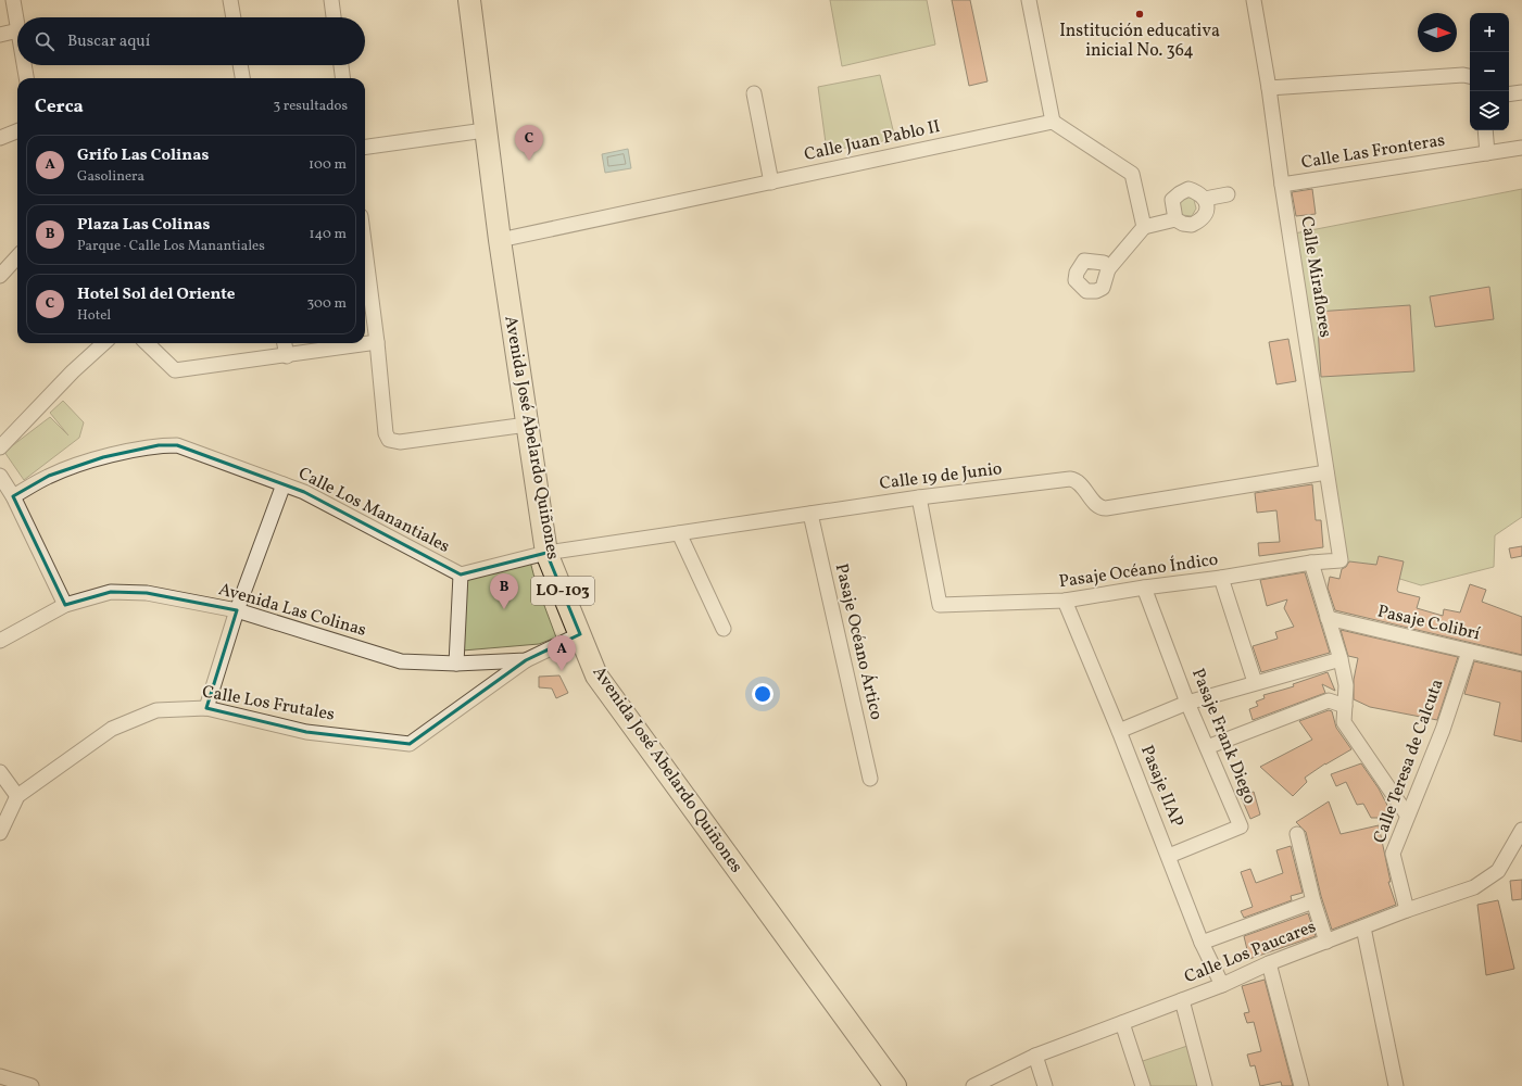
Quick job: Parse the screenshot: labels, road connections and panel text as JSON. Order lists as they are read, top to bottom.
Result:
{
  "streets": {
    "main road": ["Avenida José Abelardo Quiñones", "LO-103"],
    "street": [
      "Calle Juan Pablo II",
      "Calle Las Fronteras",
      "Calle Miraflores",
      "Calle 19 de Junio",
      "Calle Los Manantiales",
      "Pasaje Océano Índico",
      "Avenida Las Colinas",
      "Pasaje Colibrí",
      "Pasaje Océano Ártico",
      "Calle Los Frutales",
      "Pasaje Frank Diego",
      "Calle Teresa de Calcuta",
      "Pasaje IIAP",
      "Calle Los Paucares"
    ]
  },
  "crossings": [
    ["Calle Juan Pablo II", "Avenida José Abelardo Quiñones"],
    ["Calle Las Fronteras", "Calle Miraflores"],
    ["Calle Miraflores", "Calle 19 de Junio"],
    ["Calle Miraflores", "Pasaje Océano Índico"],
    ["Avenida José Abelardo Quiñones", "Calle 19 de Junio"],
    ["Avenida José Abelardo Quiñones", "Calle Los Manantiales"],
    ["Avenida José Abelardo Quiñones", "Avenida Las Colinas"],
    ["Calle 19 de Junio", "Calle Los Manantiales"],
    ["Calle 19 de Junio", "Pasaje Océano Índico"],
    ["Calle 19 de Junio", "Pasaje Océano Ártico"],
    ["Pasaje Océano Índico", "Pasaje Frank Diego"],
    ["Pasaje Océano Índico", "Pasaje IIAP"],
    ["Avenida Las Colinas", "Calle Los Frutales"],
    ["Pasaje Colibrí", "Calle Teresa de Calcuta"],
    ["Pasaje Frank Diego", "Pasaje IIAP"],
    ["Calle Teresa de Calcuta", "Calle Los Paucares"],
    ["Pasaje IIAP", "Calle Los Paucares"]
  ],
  "places": ["Institución educativa inicial No. 364"],
  "north": "right",
  "page": {
    "map_buttons": ["+", "−"],
    "search": "Buscar aquí",
    "heading": ["Cerca", "3 resultados"],
    "pins": ["C", "B", "A"],
    "list": [
      {
        "mark": "A",
        "name": "Grifo Las Colinas",
        "note": "Gasolinera",
        "value": "100 m"
      },
      {
        "mark": "B",
        "name": "Plaza Las Colinas",
        "note": "Parque · Calle Los Manantiales",
        "value": "140 m"
      },
      {
        "mark": "C",
        "name": "Hotel Sol del Oriente",
        "note": "Hotel",
        "value": "300 m"
      }
    ]
  }
}
